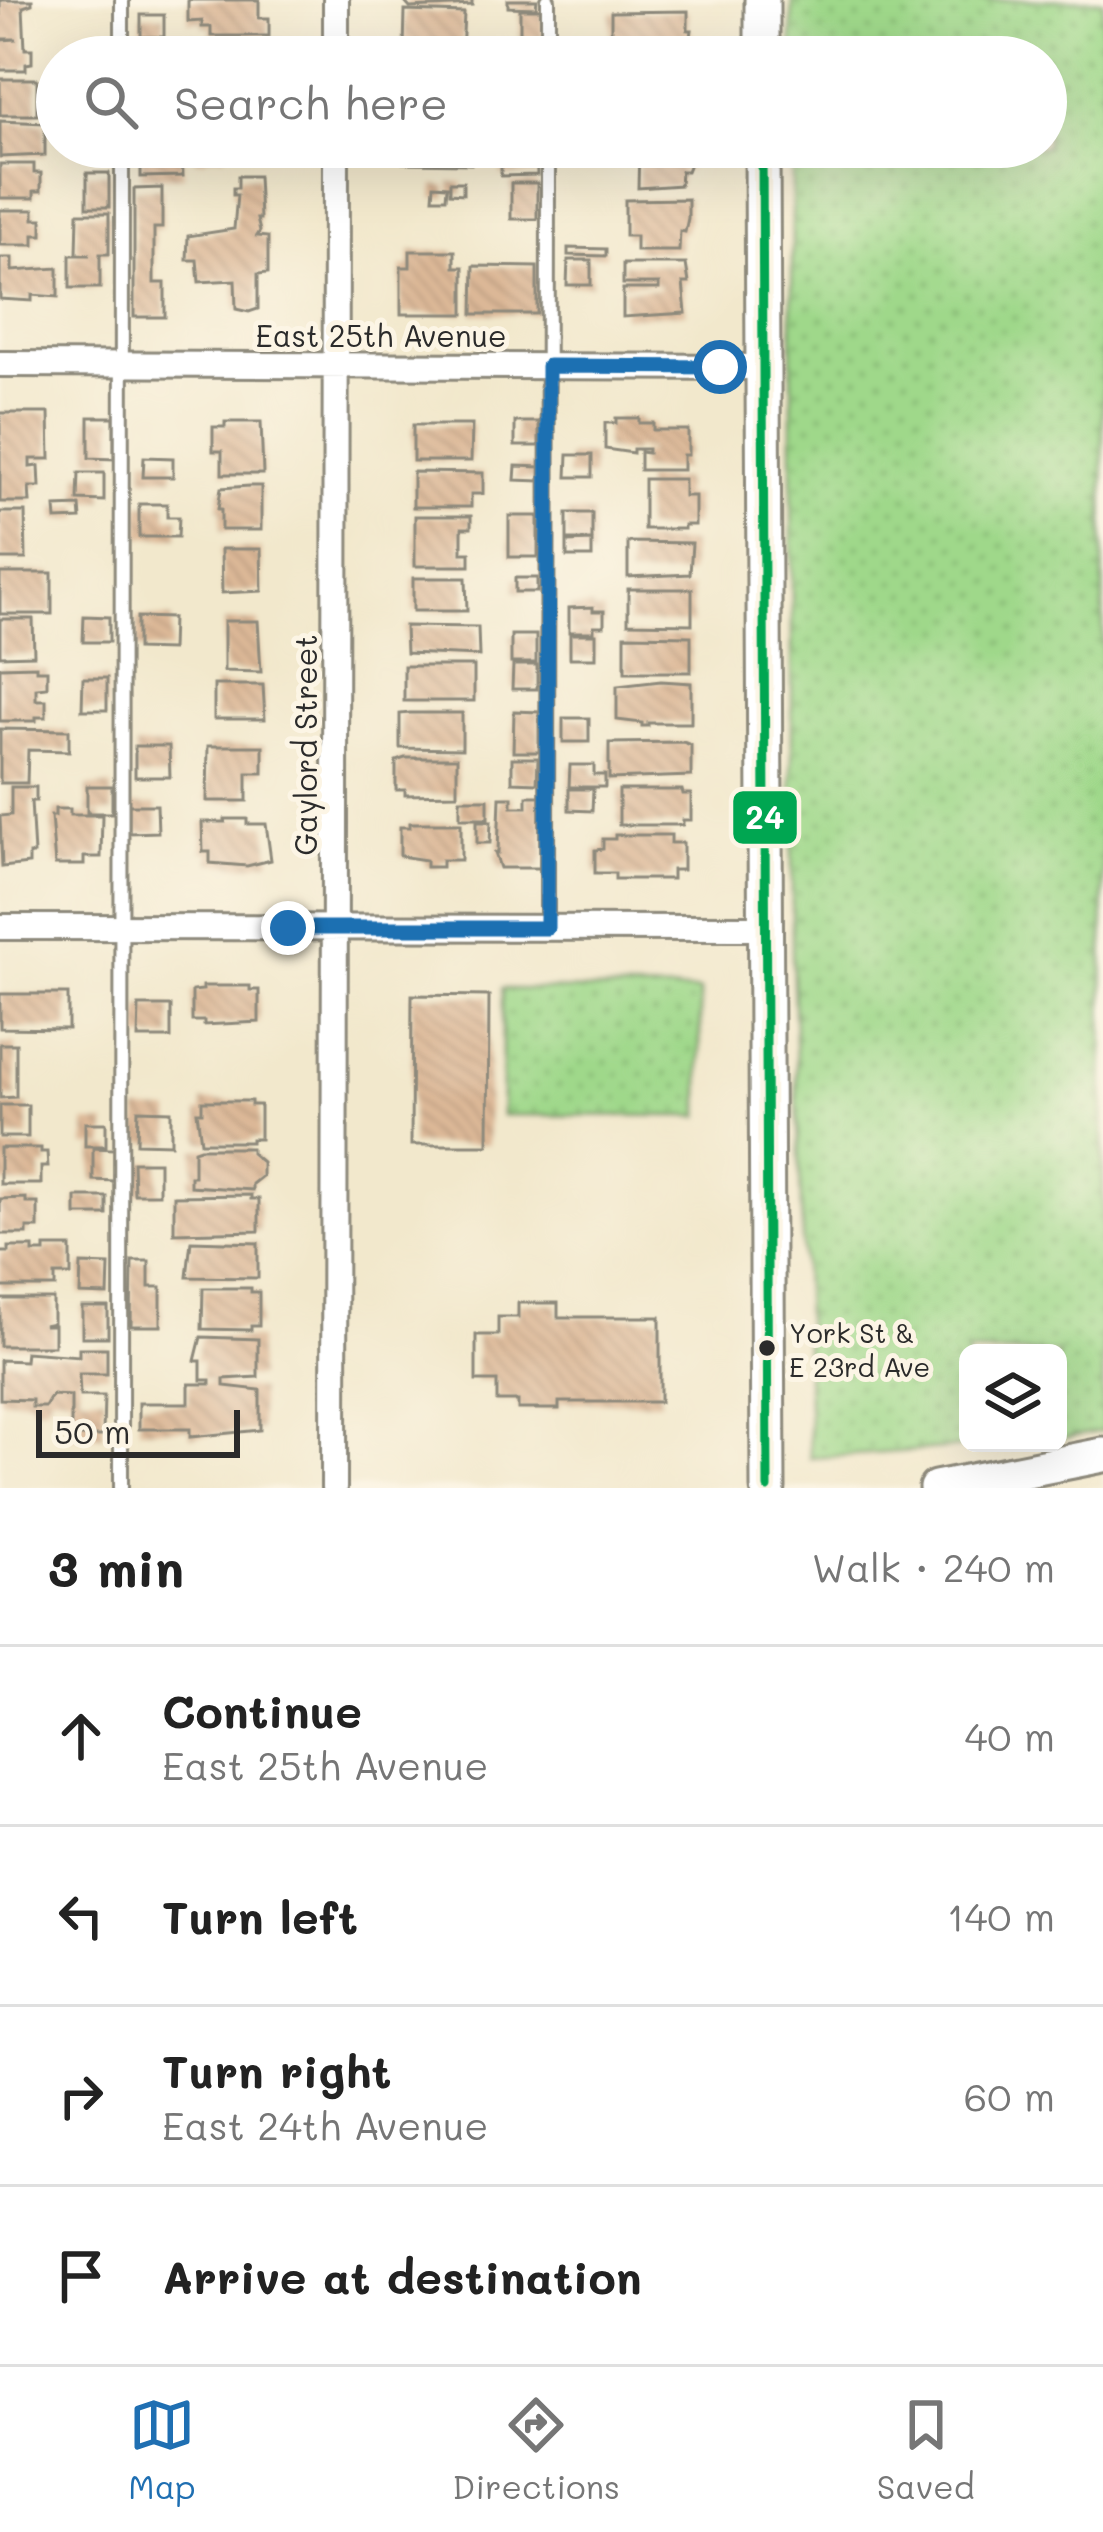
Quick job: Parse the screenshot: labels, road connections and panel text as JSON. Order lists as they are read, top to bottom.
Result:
{
  "streets": {
    "street": ["East 25th Avenue", "Gaylord Street"]
  },
  "crossings": [
    ["East 25th Avenue", "Gaylord Street"]
  ],
  "places": ["York St & E 23rd Ave"],
  "lines": ["transit line 24"],
  "scale_bar": "50 m",
  "page": {
    "search": "Search here",
    "scale": "50 m",
    "heading": ["3 min", "Walk · 240 m"],
    "list": [
      ["Continue", "East 25th Avenue", "40 m"],
      ["Turn left", "140 m"],
      ["Turn right", "East 24th Avenue", "60 m"],
      "Arrive at destination"
    ],
    "nav": ["Map", "Directions", "Saved"]
  }
}
